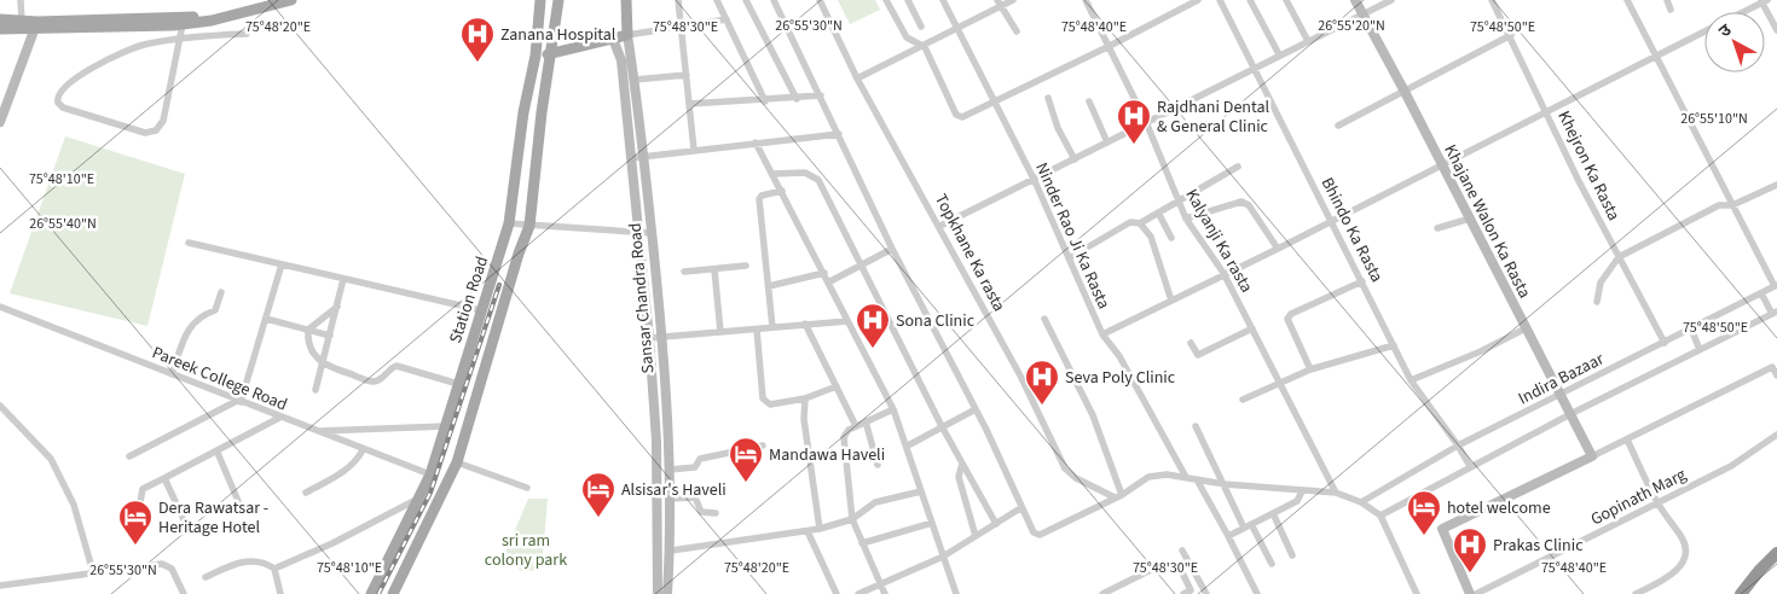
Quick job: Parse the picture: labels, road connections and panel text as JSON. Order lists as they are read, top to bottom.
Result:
{
  "streets": {
    "main road": ["Sansar Chandra Road", "Station Road"],
    "street": [
      "Khejron Ka Rasta",
      "Khajane Walon Ka Rasta",
      "Bhindo Ka Rasta",
      "Ninder Rao Ji Ka Rasta",
      "Kalyanji Ka rasta",
      "Topkhane Ka rasta",
      "Pareek College Road",
      "Indira Bazaar",
      "Gopinath Marg"
    ]
  },
  "crossings": [
    ["Khejron Ka Rasta", "Indira Bazaar"],
    ["Khajane Walon Ka Rasta", "Indira Bazaar"],
    ["Bhindo Ka Rasta", "Indira Bazaar"],
    ["Station Road", "Pareek College Road"]
  ],
  "parks": ["sri ram colony park"],
  "places": {
    "hospital": [
      "Zanana Hospital",
      "Rajdhani Dental & General Clinic",
      "Sona Clinic",
      "Seva Poly Clinic",
      "Prakas Clinic"
    ],
    "hotel": [
      "Mandawa Haveli",
      "Alsisar's Haveli",
      "hotel welcome",
      "Dera Rawatsar - Heritage Hotel"
    ]
  },
  "north": "top left",
  "coordinates": [
    "26°55'30\"N",
    "26°55'20\"N",
    "75°48'20\"E",
    "75°48'30\"E",
    "75°48'40\"E",
    "75°48'50\"E",
    "26°55'10\"N",
    "75°48'10\"E",
    "26°55'40\"N"
  ]
}
